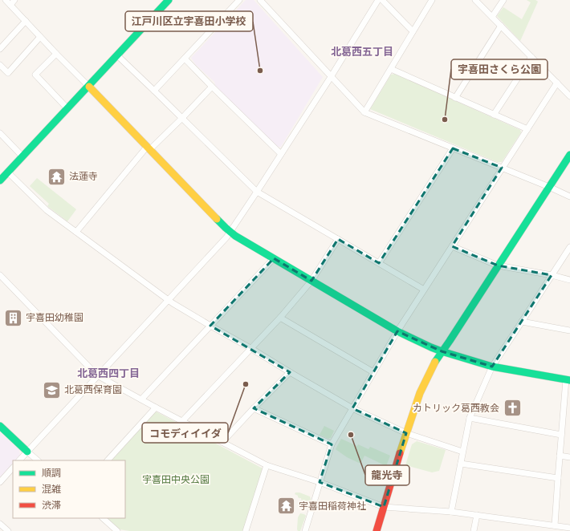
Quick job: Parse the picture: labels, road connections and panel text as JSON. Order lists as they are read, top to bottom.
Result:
{
  "districts": ["北葛西五丁目", "北葛西四丁目"],
  "parks": ["宇喜田中央公園"],
  "places": {
    "other": [
      "江戸川区立宇喜田小学校",
      "宇喜田さくら公園",
      "コモディイイダ",
      "龍光寺"
    ],
    "temple": ["法蓮寺", "宇喜田稲荷神社"],
    "building": ["宇喜田幼稚園"],
    "school or university": ["北葛西保育園"],
    "church": ["カトリック葛西教会"]
  },
  "legend": ["順調", "混雑", "渋滞"]
}
